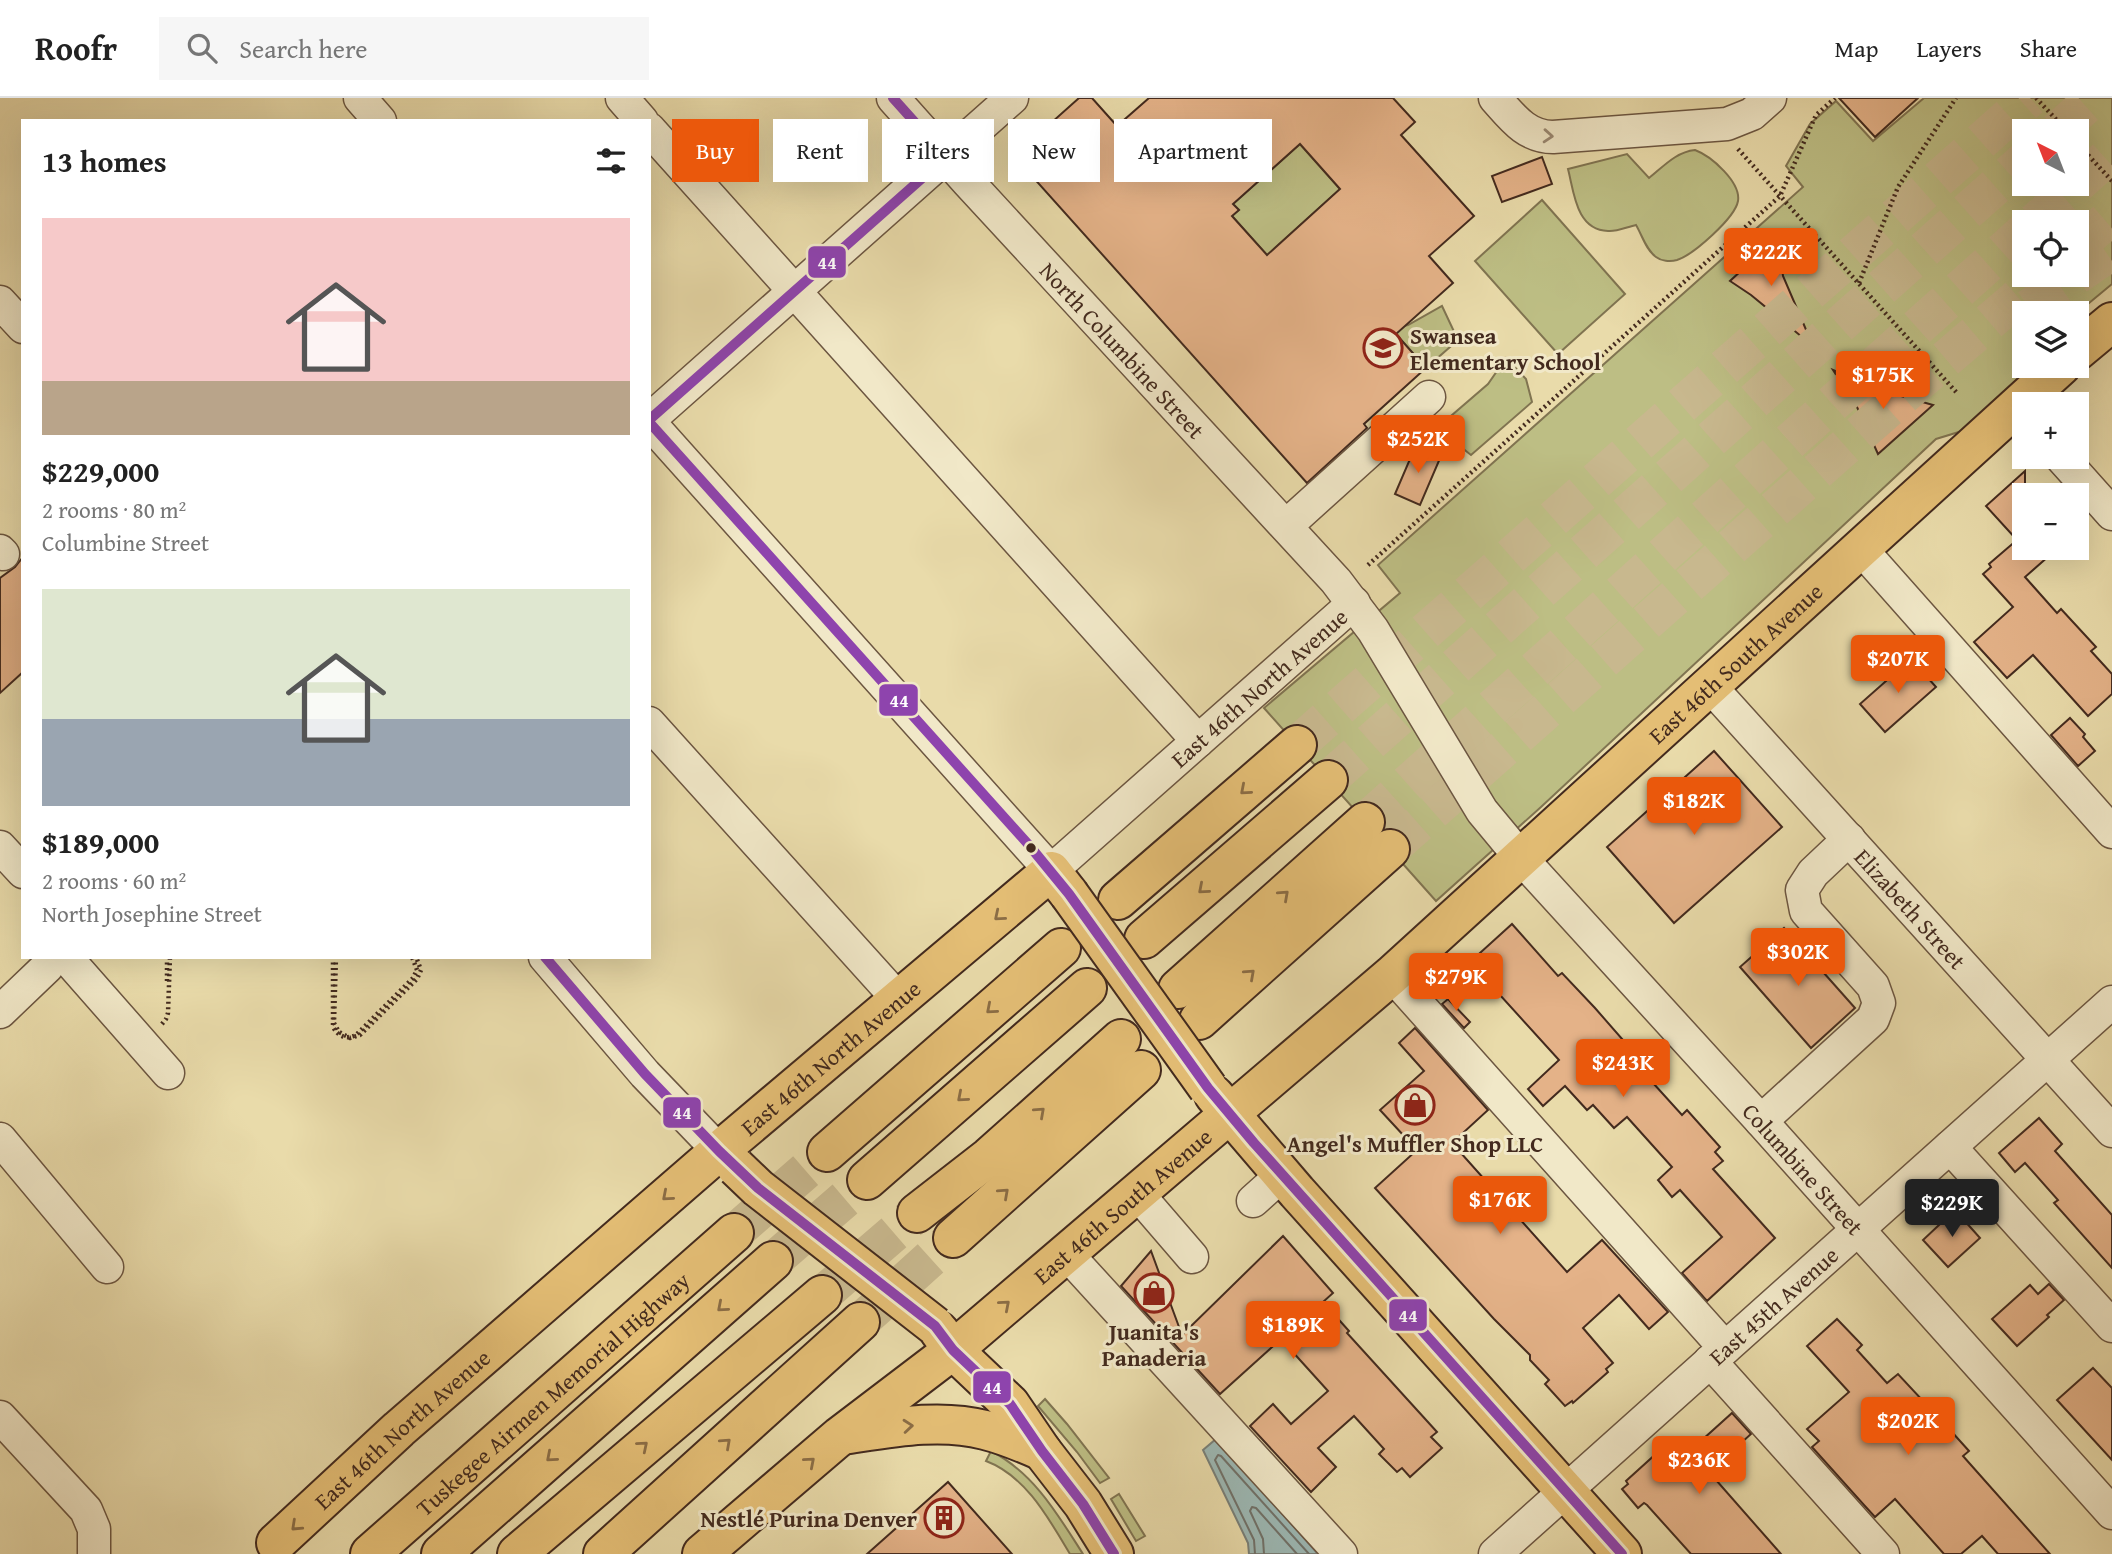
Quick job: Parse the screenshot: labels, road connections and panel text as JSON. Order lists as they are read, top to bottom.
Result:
{
  "streets": {
    "main road": ["East 46th South Avenue", "East 46th North Avenue", "Tuskegee Airmen Memorial Highway"],
    "street": [
      "North Columbine Street",
      "Elizabeth Street",
      "Columbine Street",
      "East 45th Avenue"
    ]
  },
  "crossings": [
    ["North Columbine Street", "East 46th South Avenue"],
    ["North Columbine Street", "East 46th North Avenue"],
    ["North Columbine Street", "Columbine Street"],
    ["East 46th South Avenue", "Elizabeth Street"],
    ["East 46th South Avenue", "Columbine Street"],
    ["Elizabeth Street", "East 45th Avenue"],
    ["Columbine Street", "East 45th Avenue"]
  ],
  "one_way": ["East 46th North Avenue"],
  "places": {
    "school or university": ["Swansea Elementary School"],
    "shop": ["Angel's Muffler Shop LLC", "Juanita's Panaderia"],
    "building": ["Nestlé Purina Denver"]
  },
  "lines": ["transit line 44"],
  "north": "top left",
  "page": {
    "header": "Roofr",
    "search": "Search here",
    "nav": ["Map", "Layers", "Share"],
    "map_buttons": ["+", "−"],
    "chip": [
      "Buy",
      "Rent",
      "Filters",
      "New",
      "Apartment"
    ],
    "heading": "13 homes",
    "list": [
      {
        "name": "$229,000",
        "note": "2 rooms · 80 m² · Columbine Street"
      },
      {
        "name": "$189,000",
        "note": "2 rooms · 60 m² · North Josephine Street"
      }
    ],
    "price": [
      "$222K",
      "$175K",
      "$252K",
      "$207K",
      "$182K",
      "$302K",
      "$279K",
      "$243K",
      "$176K",
      "$229K",
      "$189K",
      "$202K",
      "$236K"
    ]
  }
}
